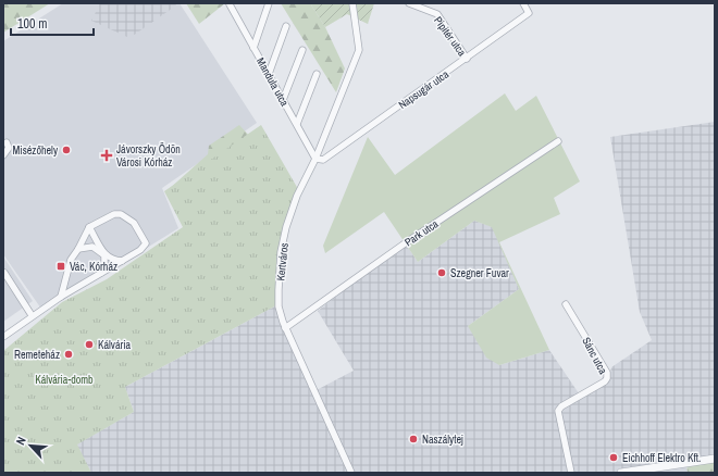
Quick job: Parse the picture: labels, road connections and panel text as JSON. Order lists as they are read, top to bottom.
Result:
{
  "streets": {
    "street": [
      "Pipitér utca",
      "Mandula utca",
      "Napsugár utca",
      "Park utca",
      "Kertváros",
      "Sánc utca"
    ]
  },
  "crossings": [
    ["Pipitér utca", "Napsugár utca"],
    ["Mandula utca", "Napsugár utca"],
    ["Mandula utca", "Kertváros"],
    ["Napsugár utca", "Kertváros"],
    ["Park utca", "Kertváros"]
  ],
  "parks": ["Kálvária-domb"],
  "places": {
    "other": [
      "Misézőhely",
      "Szegner Fuvar",
      "Kálvária",
      "Remeteház",
      "Naszálytej",
      "Eichhoff Elektro Kft."
    ],
    "health": ["Jávorszky Ödön Városi Kórház"],
    "transit": ["Vác, Kórház"]
  },
  "scale_bar": "100 m",
  "north": "top left"
}
